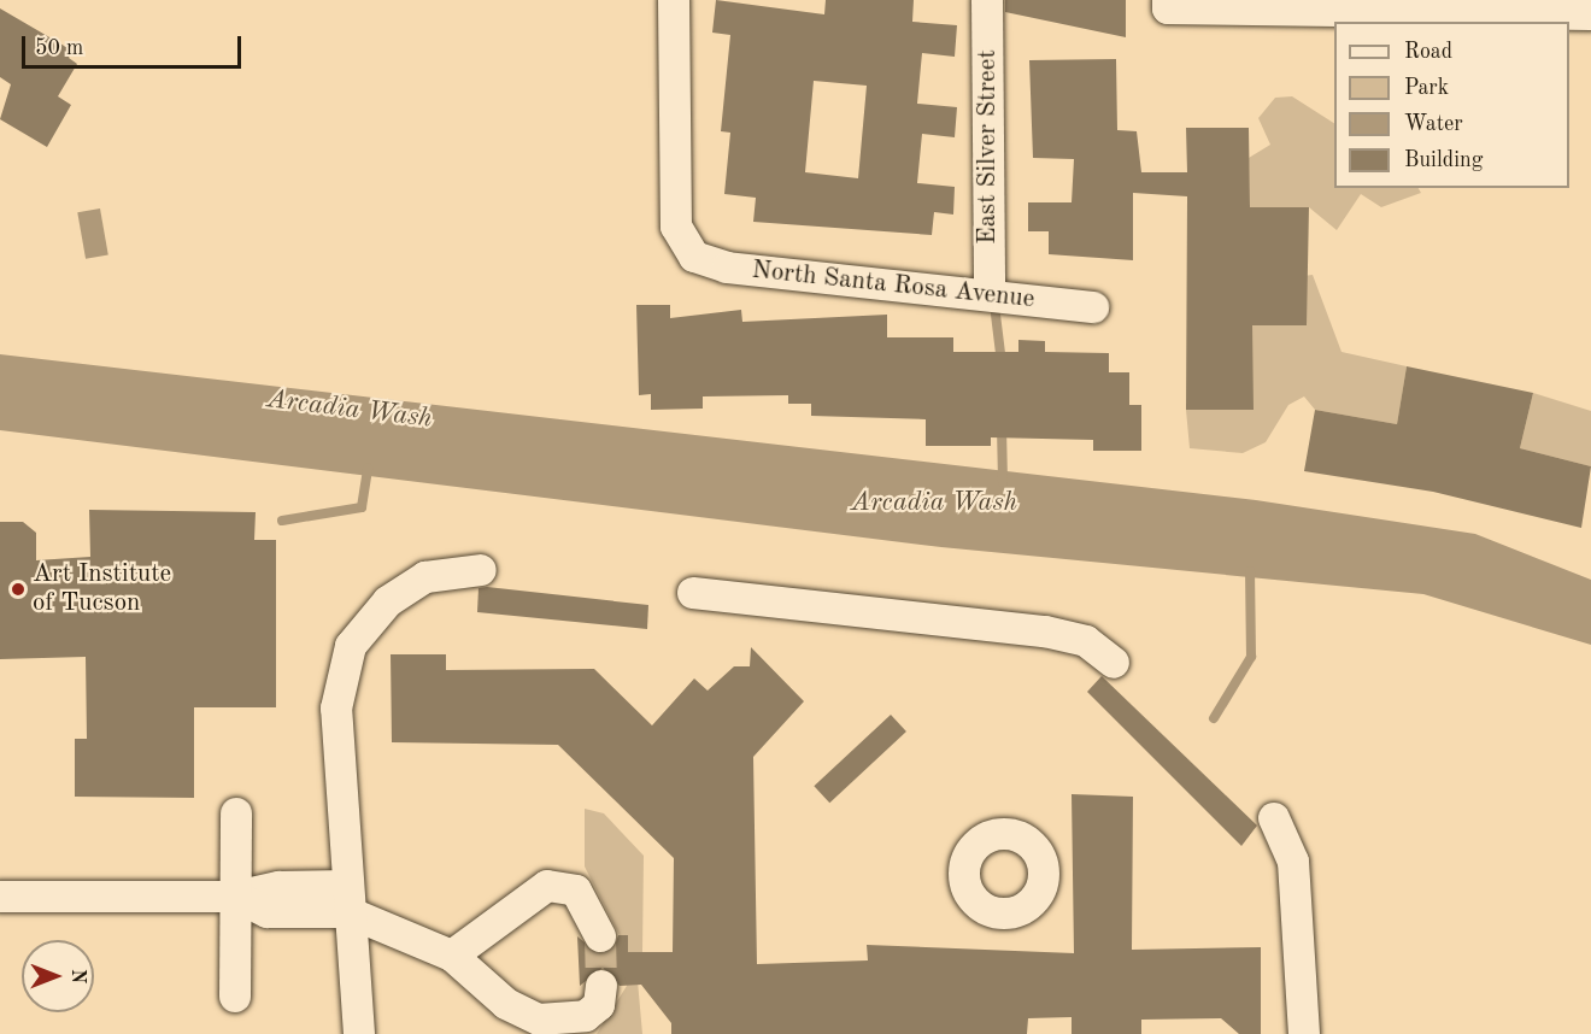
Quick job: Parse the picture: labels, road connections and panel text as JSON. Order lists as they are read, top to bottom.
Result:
{
  "streets": {
    "street": ["East Silver Street", "North Santa Rosa Avenue"]
  },
  "crossings": [
    ["East Silver Street", "North Santa Rosa Avenue"]
  ],
  "water": ["Arcadia Wash"],
  "places": ["Art Institute of Tucson"],
  "legend": [
    "Road",
    "Park",
    "Water",
    "Building"
  ],
  "scale_bar": "50 m",
  "north": "right"
}
